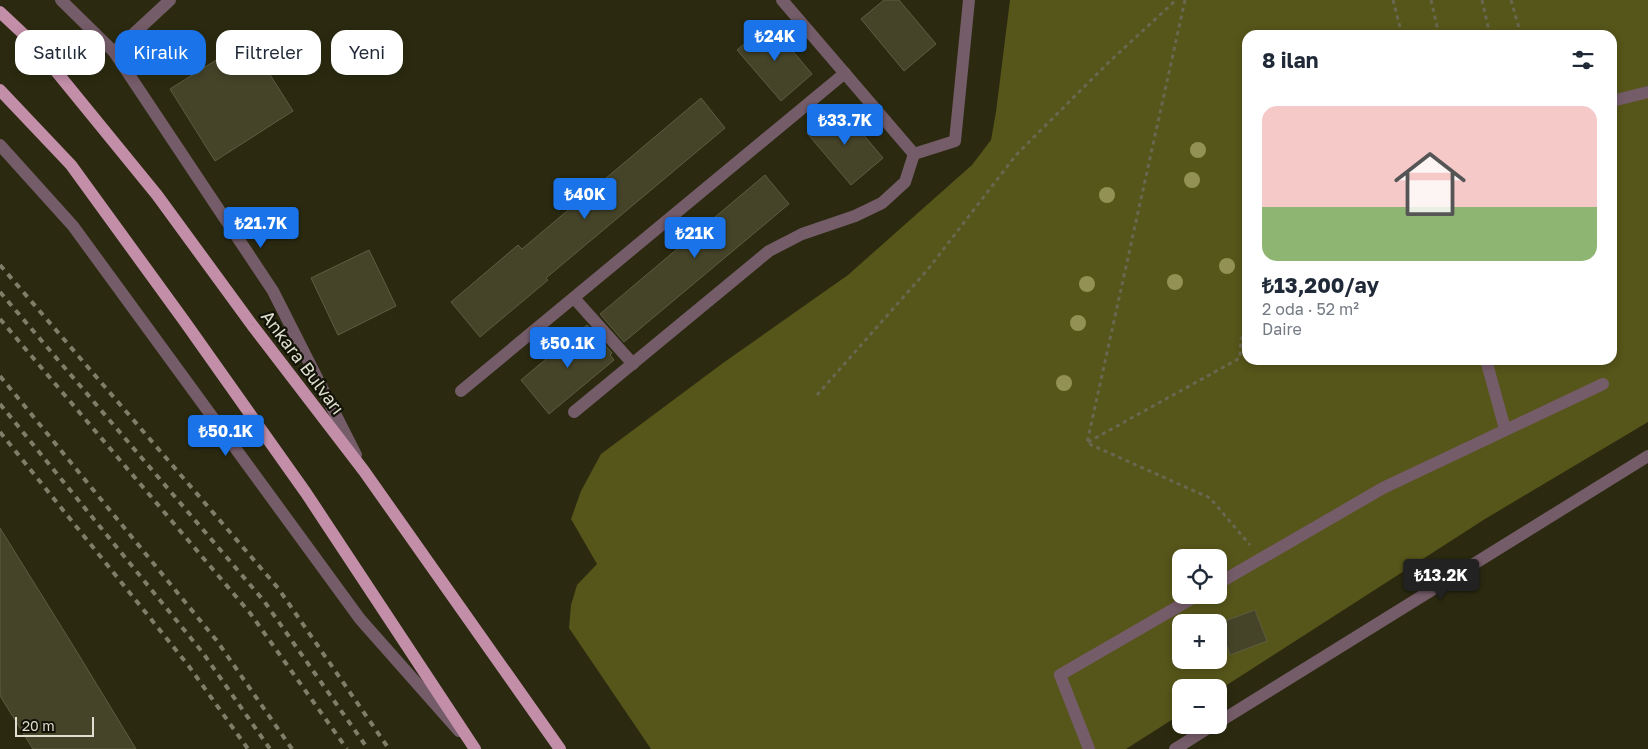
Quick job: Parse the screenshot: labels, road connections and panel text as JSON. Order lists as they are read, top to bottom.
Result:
{
  "streets": {
    "main road": ["Ankara Bulvarı"]
  },
  "scale_bar": "20 m",
  "page": {
    "price": [
      "₺24K",
      "₺33.7K",
      "₺40K",
      "₺21.7K",
      "₺21K",
      "₺50.1K",
      "₺50.1K",
      "₺13.2K"
    ],
    "chip": [
      "Satılık",
      "Kiralık",
      "Filtreler",
      "Yeni"
    ],
    "heading": "8 ilan",
    "list": [
      {
        "name": "₺13,200/ay",
        "note": "2 oda · 52 m² · Daire"
      }
    ],
    "map_buttons": ["+", "−"],
    "scale": "20 m"
  }
}
